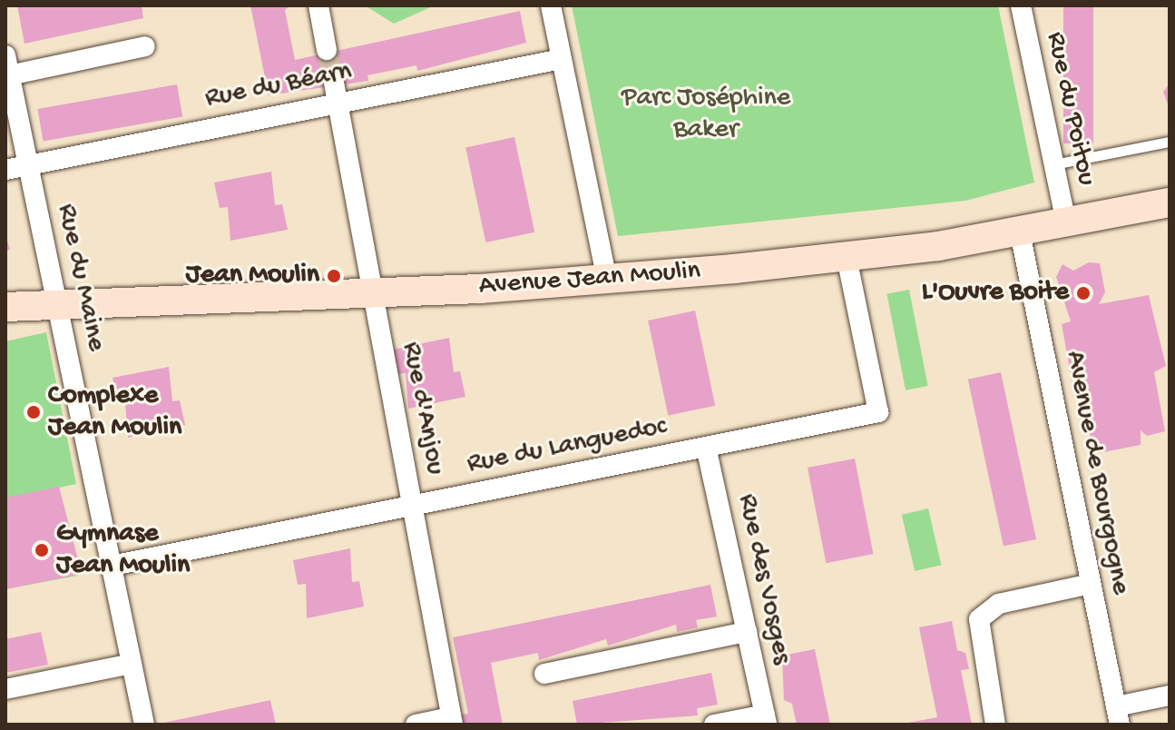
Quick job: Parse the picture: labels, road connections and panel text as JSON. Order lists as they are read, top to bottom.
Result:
{
  "streets": {
    "street": [
      "Rue du Béarn",
      "Rue du Poitou",
      "Rue du Maine",
      "Avenue Jean Moulin",
      "Rue d'Anjou",
      "Rue du Languedoc",
      "Avenue de Bourgogne",
      "Rue des Vosges"
    ]
  },
  "crossings": [
    ["Rue du Béarn", "Rue du Maine"],
    ["Rue du Béarn", "Rue d'Anjou"],
    ["Rue du Poitou", "Avenue Jean Moulin"],
    ["Rue du Maine", "Avenue Jean Moulin"],
    ["Rue du Maine", "Rue du Languedoc"],
    ["Avenue Jean Moulin", "Rue d'Anjou"],
    ["Avenue Jean Moulin", "Rue du Languedoc"],
    ["Avenue Jean Moulin", "Avenue de Bourgogne"],
    ["Rue d'Anjou", "Rue du Languedoc"],
    ["Rue du Languedoc", "Rue des Vosges"]
  ],
  "parks": ["Parc Joséphine Baker"],
  "places": [
    "Jean Moulin",
    "L'Ouvre Boite",
    "Complexe Jean Moulin",
    "Gymnase Jean Moulin"
  ]
}
